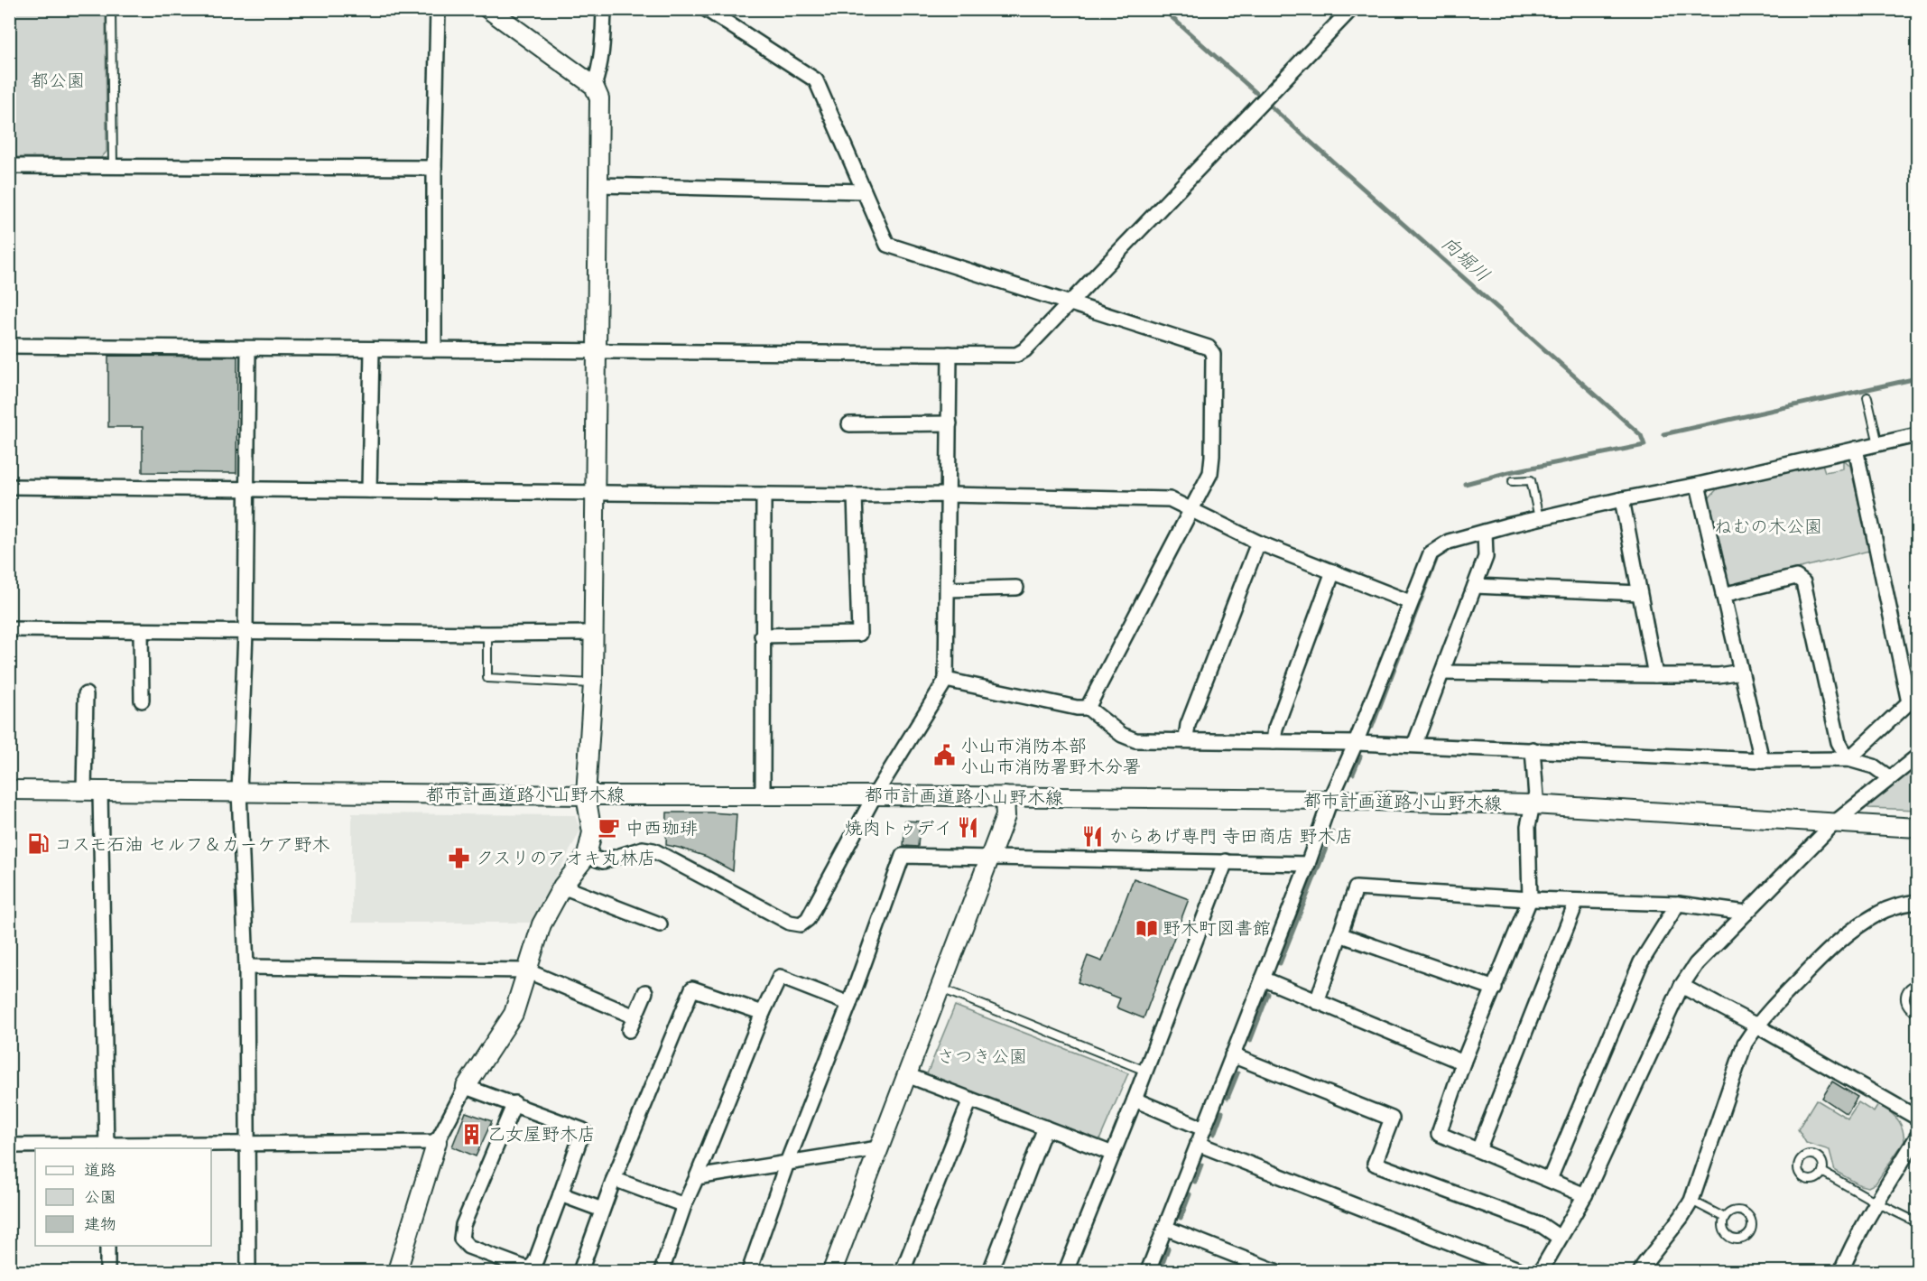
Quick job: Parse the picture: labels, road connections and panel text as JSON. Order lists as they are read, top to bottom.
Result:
{
  "streets": {
    "street": ["都市計画道路小山野木線"]
  },
  "water": ["向堀川"],
  "parks": ["都公園", "ねむの木公園", "さつき公園"],
  "places": {
    "public building": ["小山市消防本部 小山市消防署野木分署"],
    "cafe": ["中西珈琲"],
    "restaurant": ["焼肉トゥデイ", "からあげ専門 寺田商店 野木店"],
    "fuel station": ["コスモ石油 セルフ＆カーケア野木"],
    "pharmacy": ["クスリのアオキ丸林店"],
    "library": ["野木町図書館"],
    "building": ["乙女屋野木店"]
  },
  "legend": ["道路", "公園", "建物"]
}
